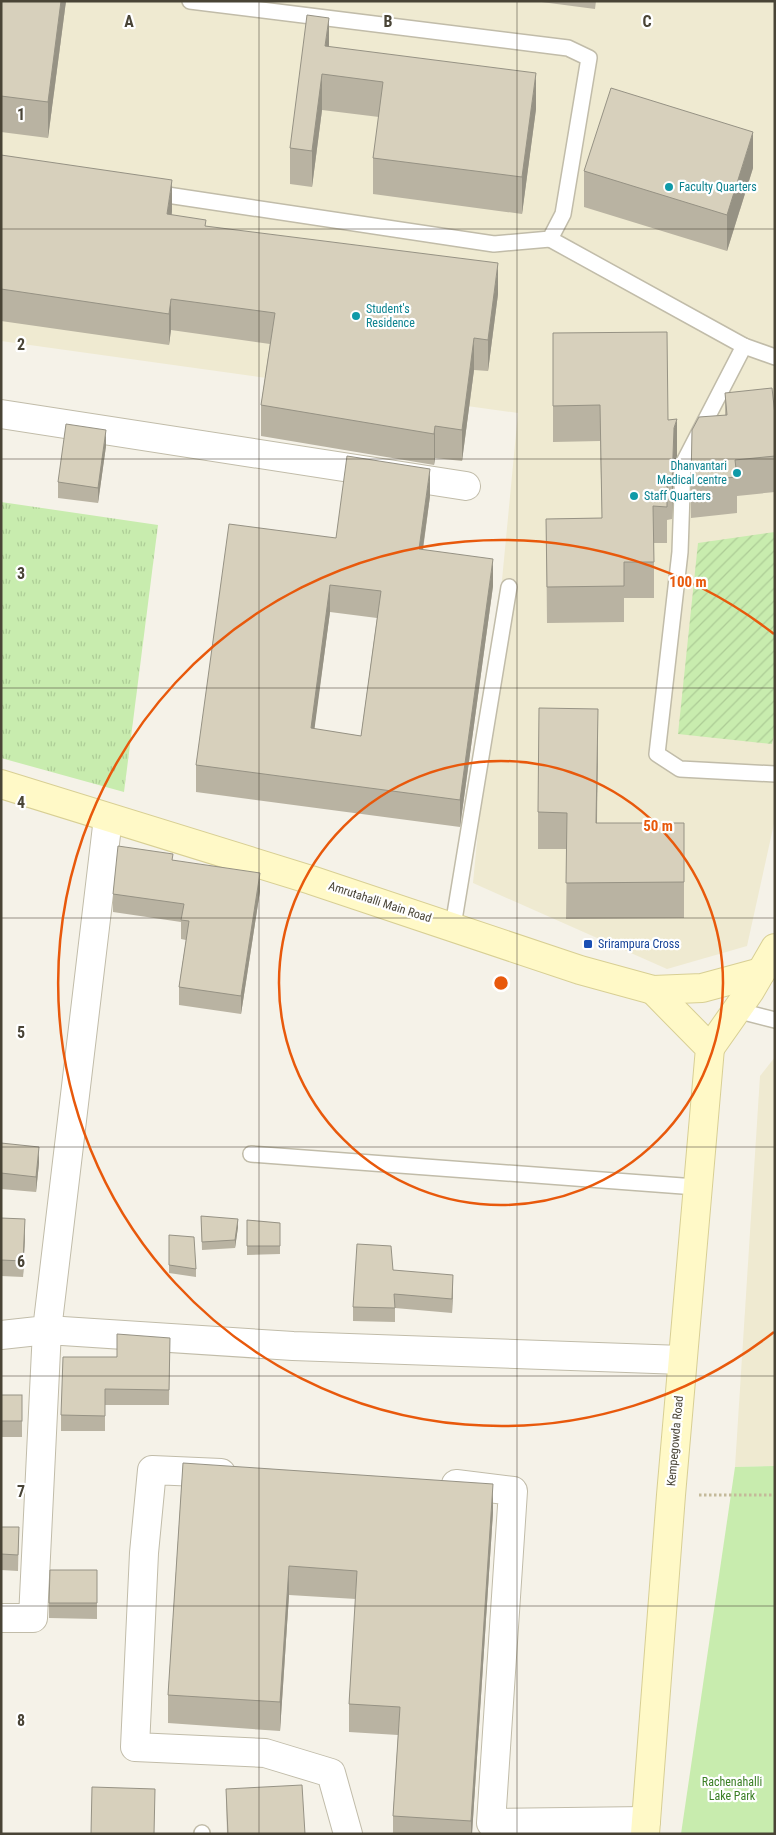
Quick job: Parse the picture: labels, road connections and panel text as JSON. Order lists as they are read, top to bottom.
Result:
{
  "streets": {
    "street": ["Amrutahalli Main Road", "Kempegowda Road"]
  },
  "crossings": [
    ["Amrutahalli Main Road", "Kempegowda Road"]
  ],
  "parks": ["Rachenahalli Lake Park"],
  "places": {
    "other": [
      "Faculty Quarters",
      "Student's Residence",
      "Dhanvantari Medical centre",
      "Staff Quarters"
    ],
    "transit": ["Srirampura Cross"]
  },
  "grid": {
    "columns": ["A", "B", "C"],
    "rows": [
      "1",
      "2",
      "3",
      "4",
      "5",
      "6",
      "7",
      "8"
    ]
  },
  "rings": ["100 m", "50 m"]
}
